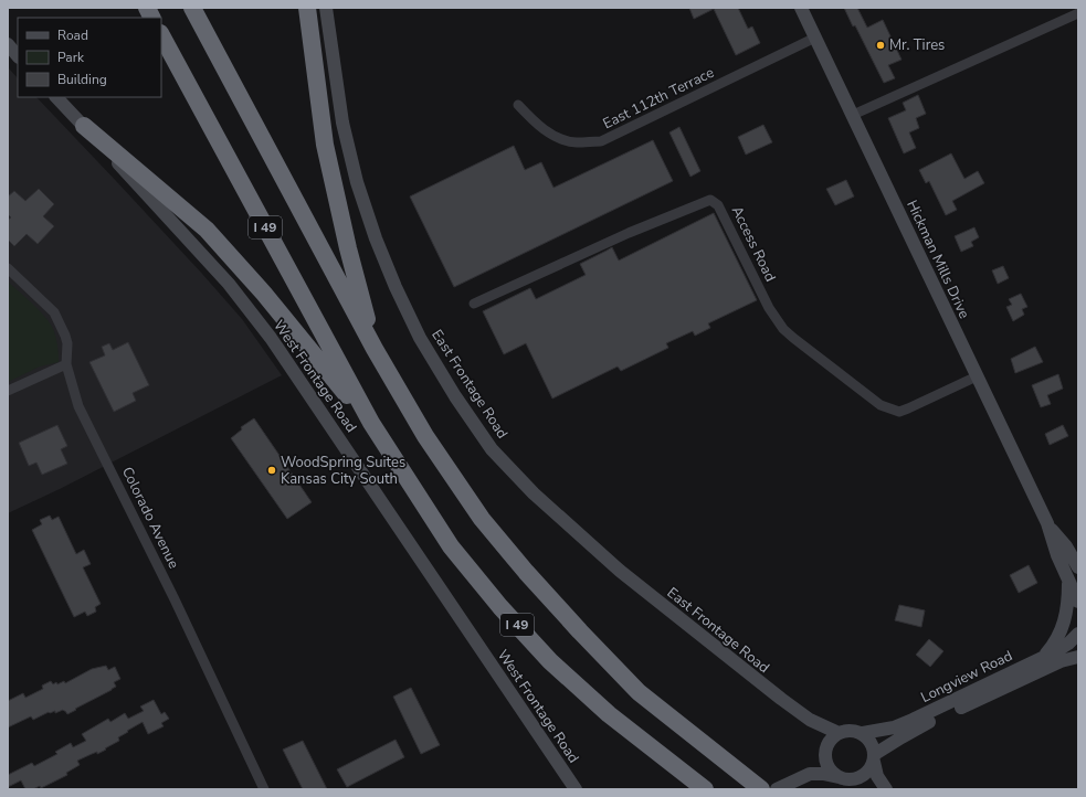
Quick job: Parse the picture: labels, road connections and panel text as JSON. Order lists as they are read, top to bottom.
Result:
{
  "streets": {
    "highway": ["I 49"],
    "street": [
      "East 112th Terrace",
      "Access Road",
      "Hickman Mills Drive",
      "West Frontage Road",
      "East Frontage Road",
      "Colorado Avenue",
      "Longview Road"
    ]
  },
  "crossings": [
    ["East 112th Terrace", "Hickman Mills Drive"],
    ["Access Road", "Hickman Mills Drive"],
    ["East Frontage Road", "Longview Road"]
  ],
  "places": ["Mr. Tires", "WoodSpring Suites Kansas City South"],
  "legend": ["Road", "Park", "Building"]
}
